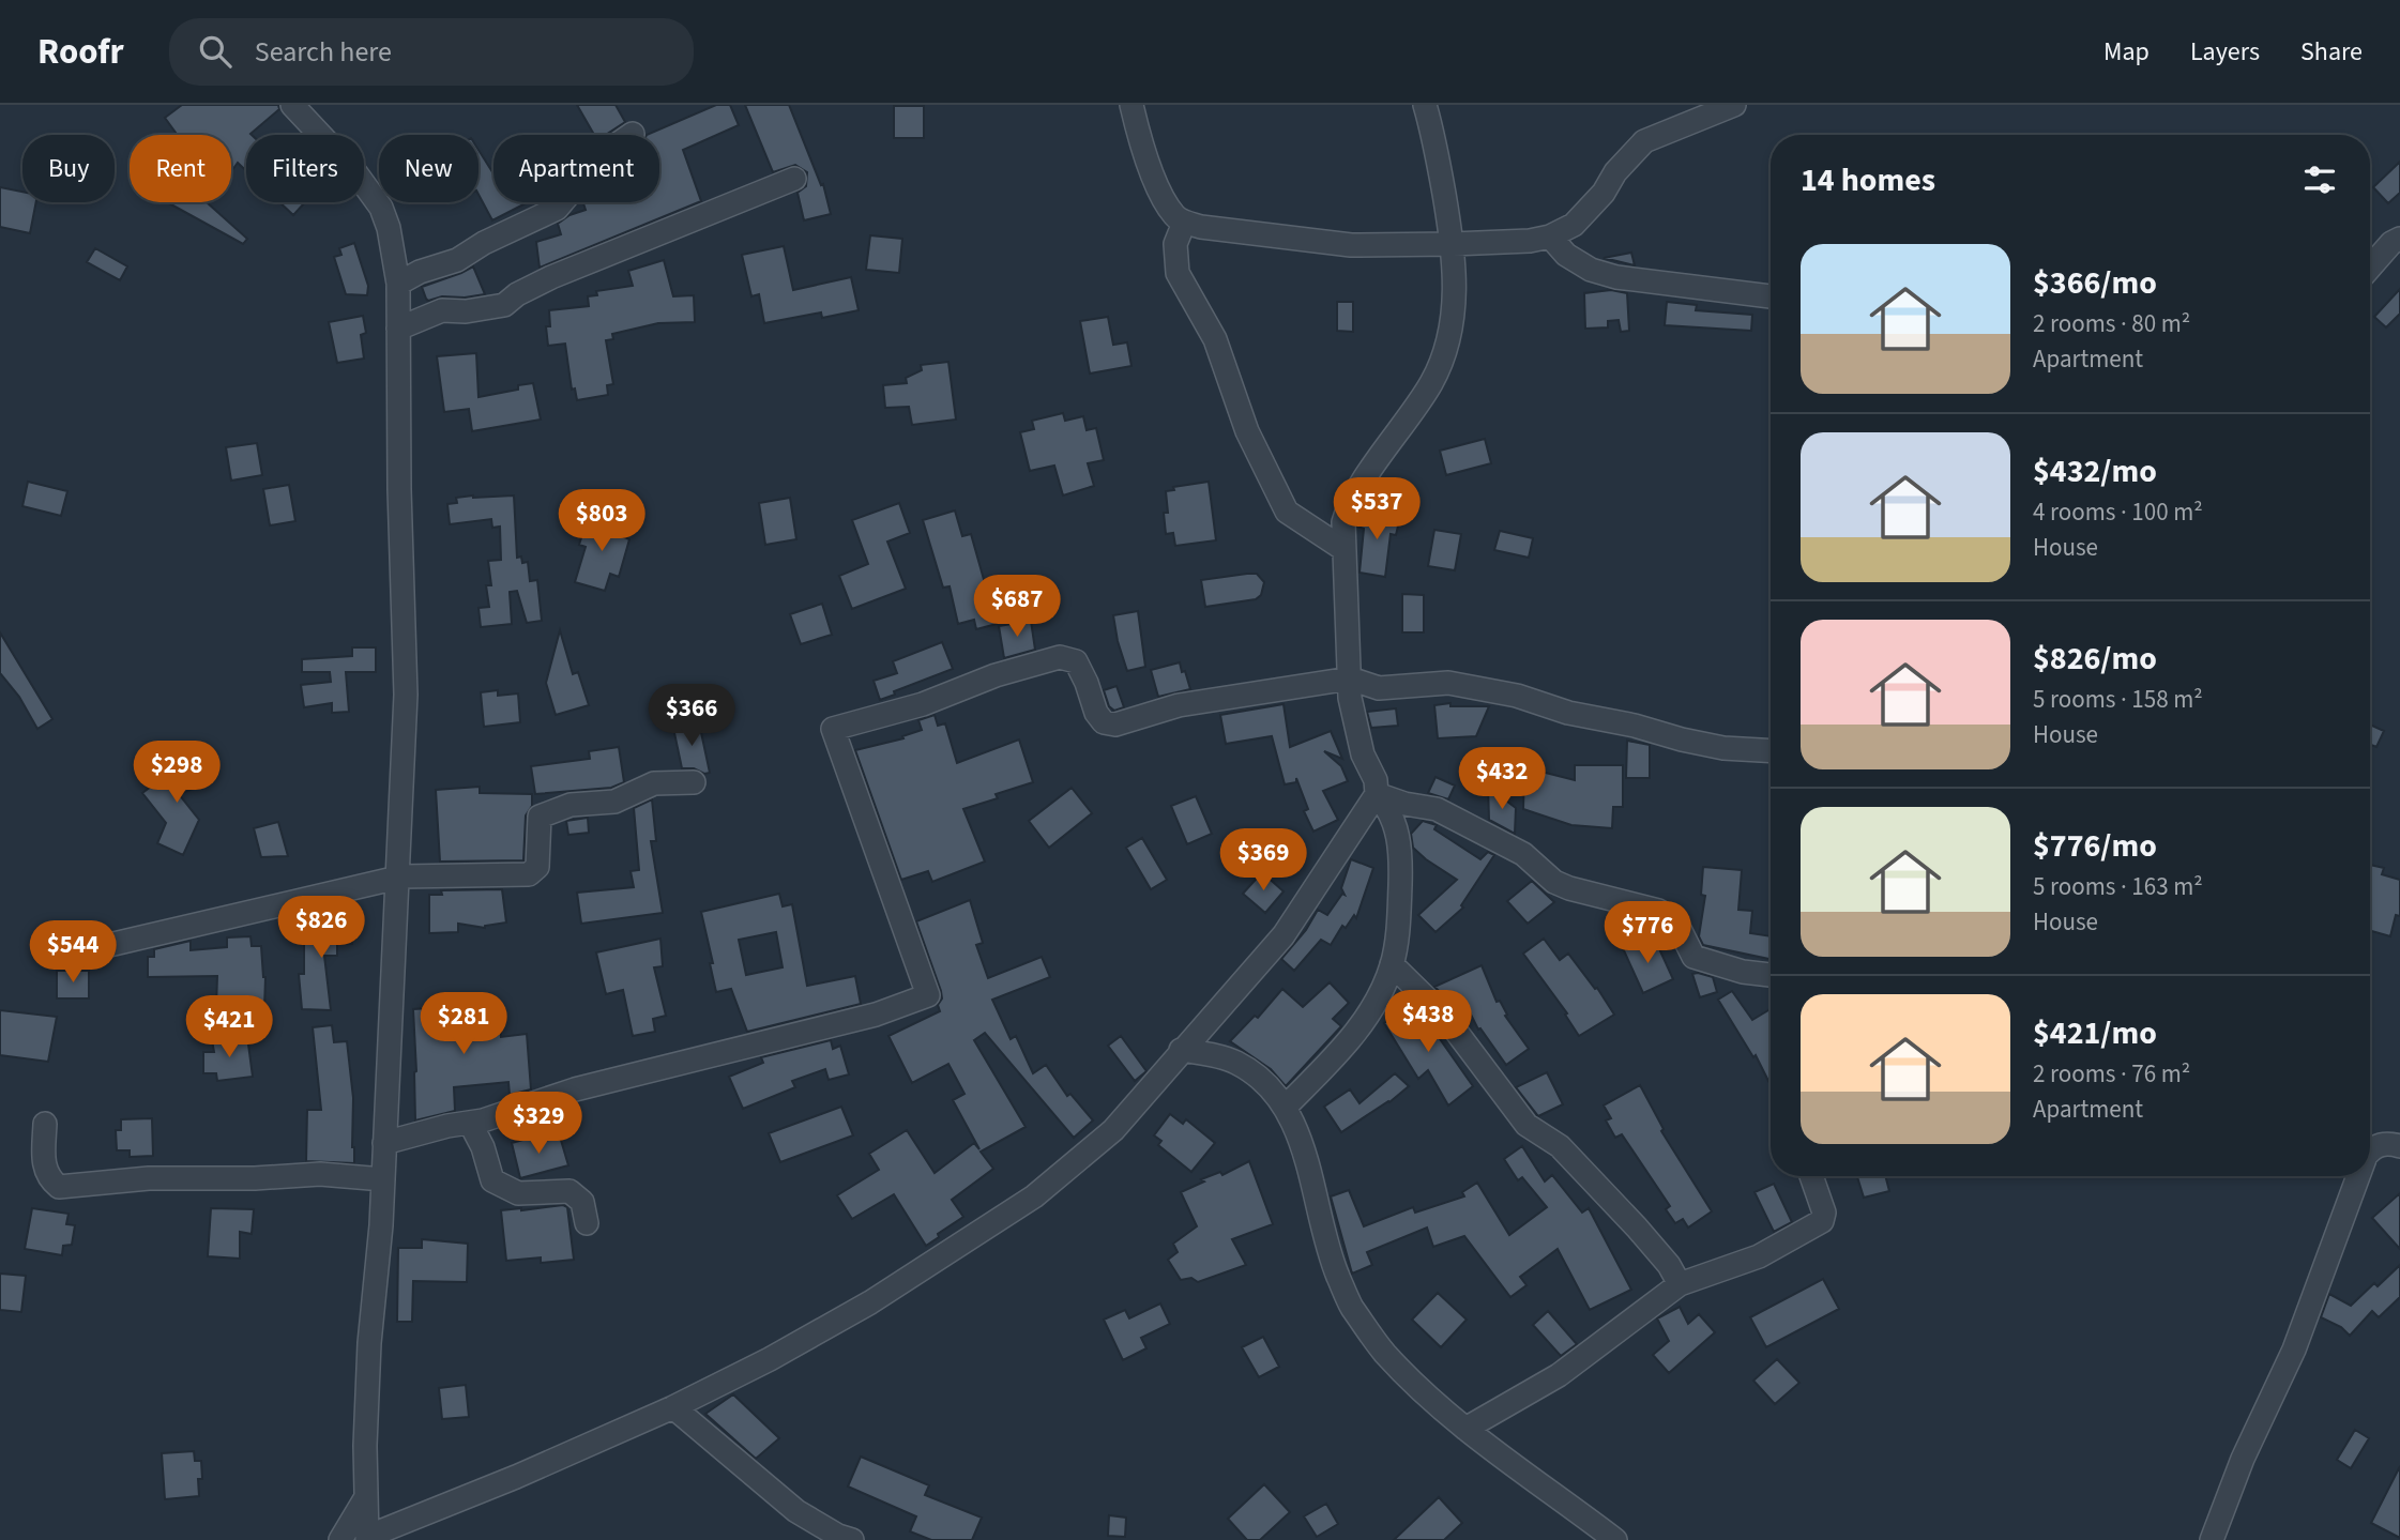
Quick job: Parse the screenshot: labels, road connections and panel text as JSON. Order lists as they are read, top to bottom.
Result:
{
  "page": {
    "header": "Roofr",
    "search": "Search here",
    "nav": ["Map", "Layers", "Share"],
    "chip": [
      "Buy",
      "Rent",
      "Filters",
      "New",
      "Apartment"
    ],
    "heading": "14 homes",
    "list": [
      {
        "name": "$366/mo",
        "note": "2 rooms · 80 m² · Apartment"
      },
      {
        "name": "$432/mo",
        "note": "4 rooms · 100 m² · House"
      },
      {
        "name": "$826/mo",
        "note": "5 rooms · 158 m² · House"
      },
      {
        "name": "$776/mo",
        "note": "5 rooms · 163 m² · House"
      },
      {
        "name": "$421/mo",
        "note": "2 rooms · 76 m² · Apartment"
      }
    ],
    "price": [
      "$537",
      "$803",
      "$687",
      "$366",
      "$298",
      "$432",
      "$369",
      "$826",
      "$776",
      "$544",
      "$438",
      "$281",
      "$421",
      "$329"
    ]
  }
}
